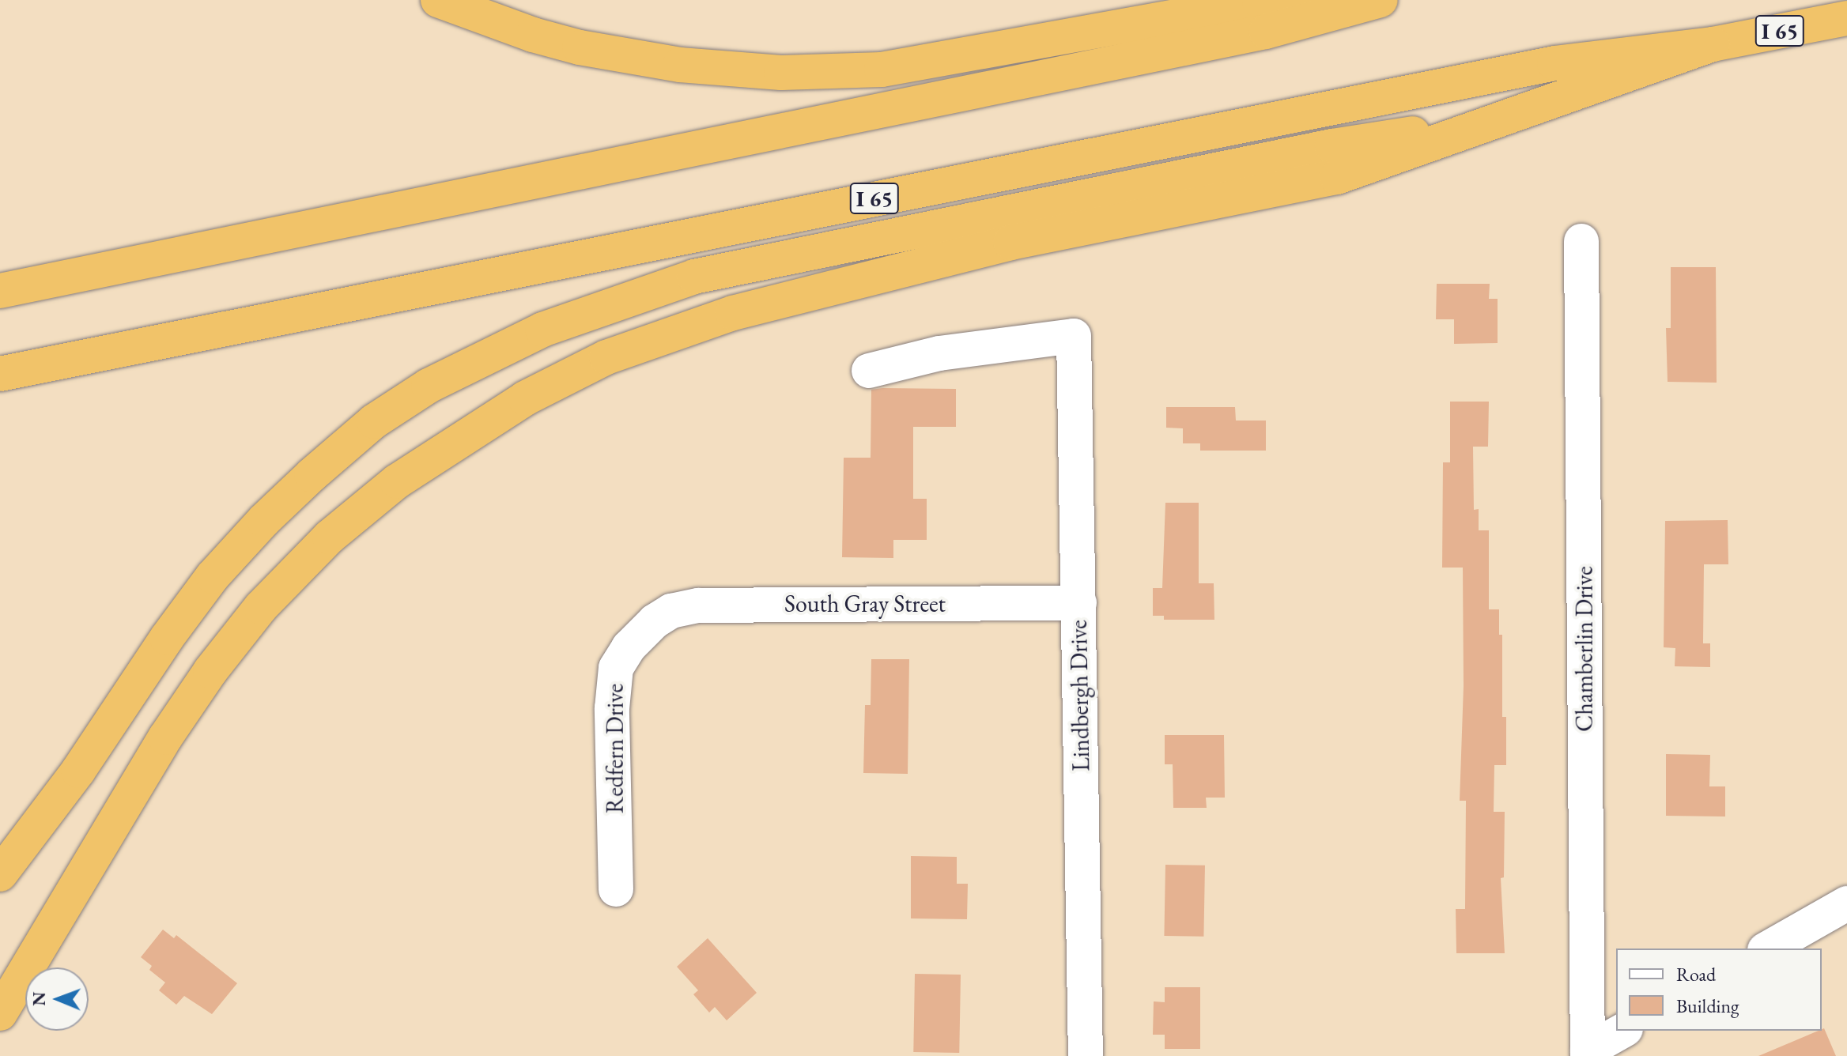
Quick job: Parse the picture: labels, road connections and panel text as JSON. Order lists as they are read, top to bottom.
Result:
{
  "streets": {
    "highway": ["I 65"],
    "street": [
      "South Gray Street",
      "Chamberlin Drive",
      "Lindbergh Drive",
      "Redfern Drive"
    ]
  },
  "crossings": [
    ["South Gray Street", "Lindbergh Drive"],
    ["South Gray Street", "Redfern Drive"]
  ],
  "legend": ["Road", "Building"],
  "north": "left"
}
